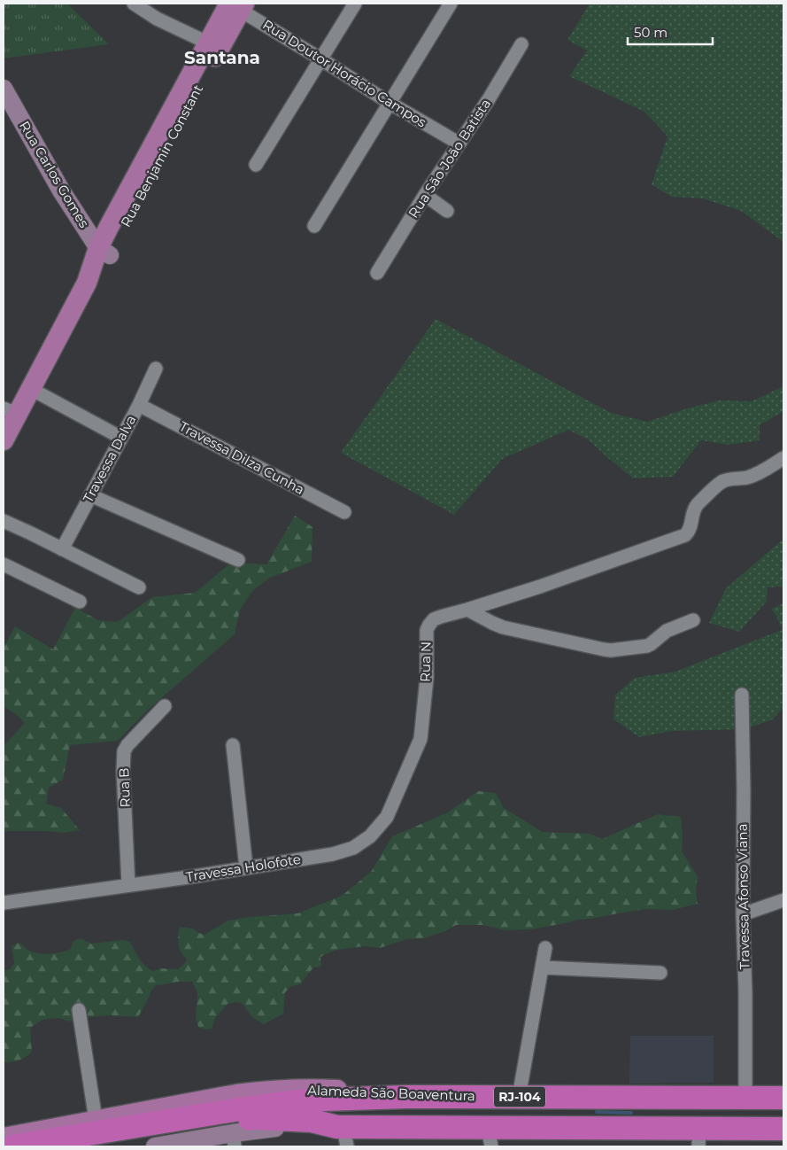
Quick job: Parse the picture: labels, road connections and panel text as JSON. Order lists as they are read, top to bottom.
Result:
{
  "streets": {
    "highway": ["Alameda São Boaventura", "RJ-104"],
    "main road": ["Rua Benjamin Constant", "Rua Carlos Gomes"],
    "street": [
      "Rua Doutor Horácio Campos",
      "Rua São João Batista",
      "Travessa Dilza Cunha",
      "Travessa Dalva",
      "Rua N",
      "Rua B",
      "Travessa Holofote",
      "Travessa Afonso Viana"
    ]
  },
  "crossings": [
    ["Rua Doutor Horácio Campos", "Rua Benjamin Constant"],
    ["Rua Doutor Horácio Campos", "Rua São João Batista"],
    ["Rua Benjamin Constant", "Rua Carlos Gomes"],
    ["Travessa Dilza Cunha", "Travessa Dalva"],
    ["Rua N", "Travessa Holofote"],
    ["Rua B", "Travessa Holofote"],
    ["Travessa Afonso Viana", "Alameda São Boaventura"]
  ],
  "districts": ["Santana"],
  "scale_bar": "50 m"
}
